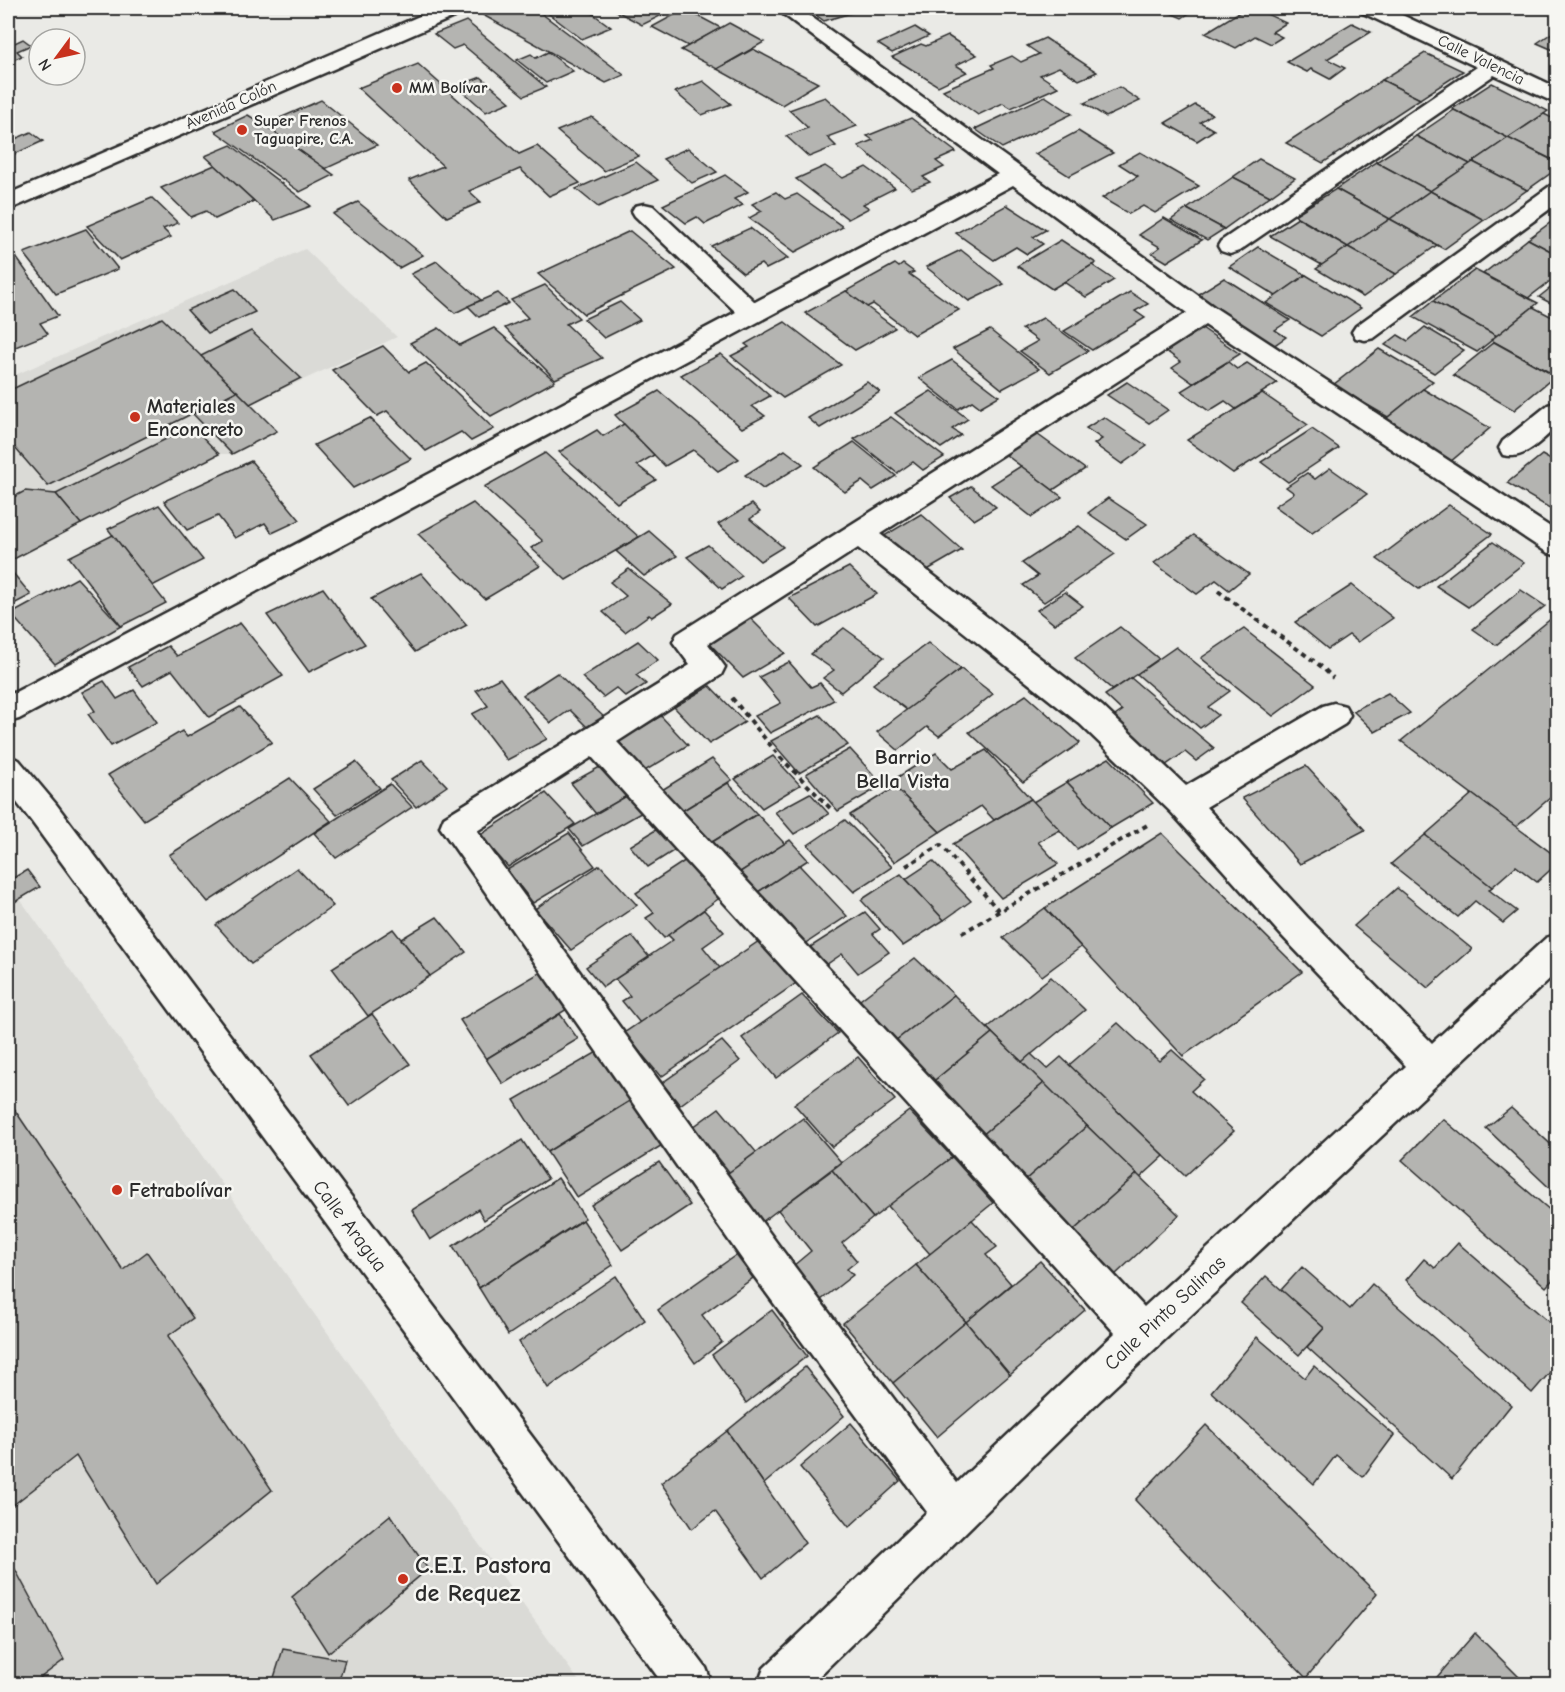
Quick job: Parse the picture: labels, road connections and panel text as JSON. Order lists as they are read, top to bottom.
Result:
{
  "streets": {
    "street": [
      "Calle Valencia",
      "Avenida Colón",
      "Calle Aragua",
      "Calle Pinto Salinas"
    ]
  },
  "districts": ["Barrio Bella Vista"],
  "places": [
    "MM Bolívar",
    "Super Frenos Taguapire, C.A.",
    "Materiales Enconcreto",
    "Fetrabolívar",
    "C.E.I. Pastora de Requez"
  ],
  "north": "bottom left"
}
